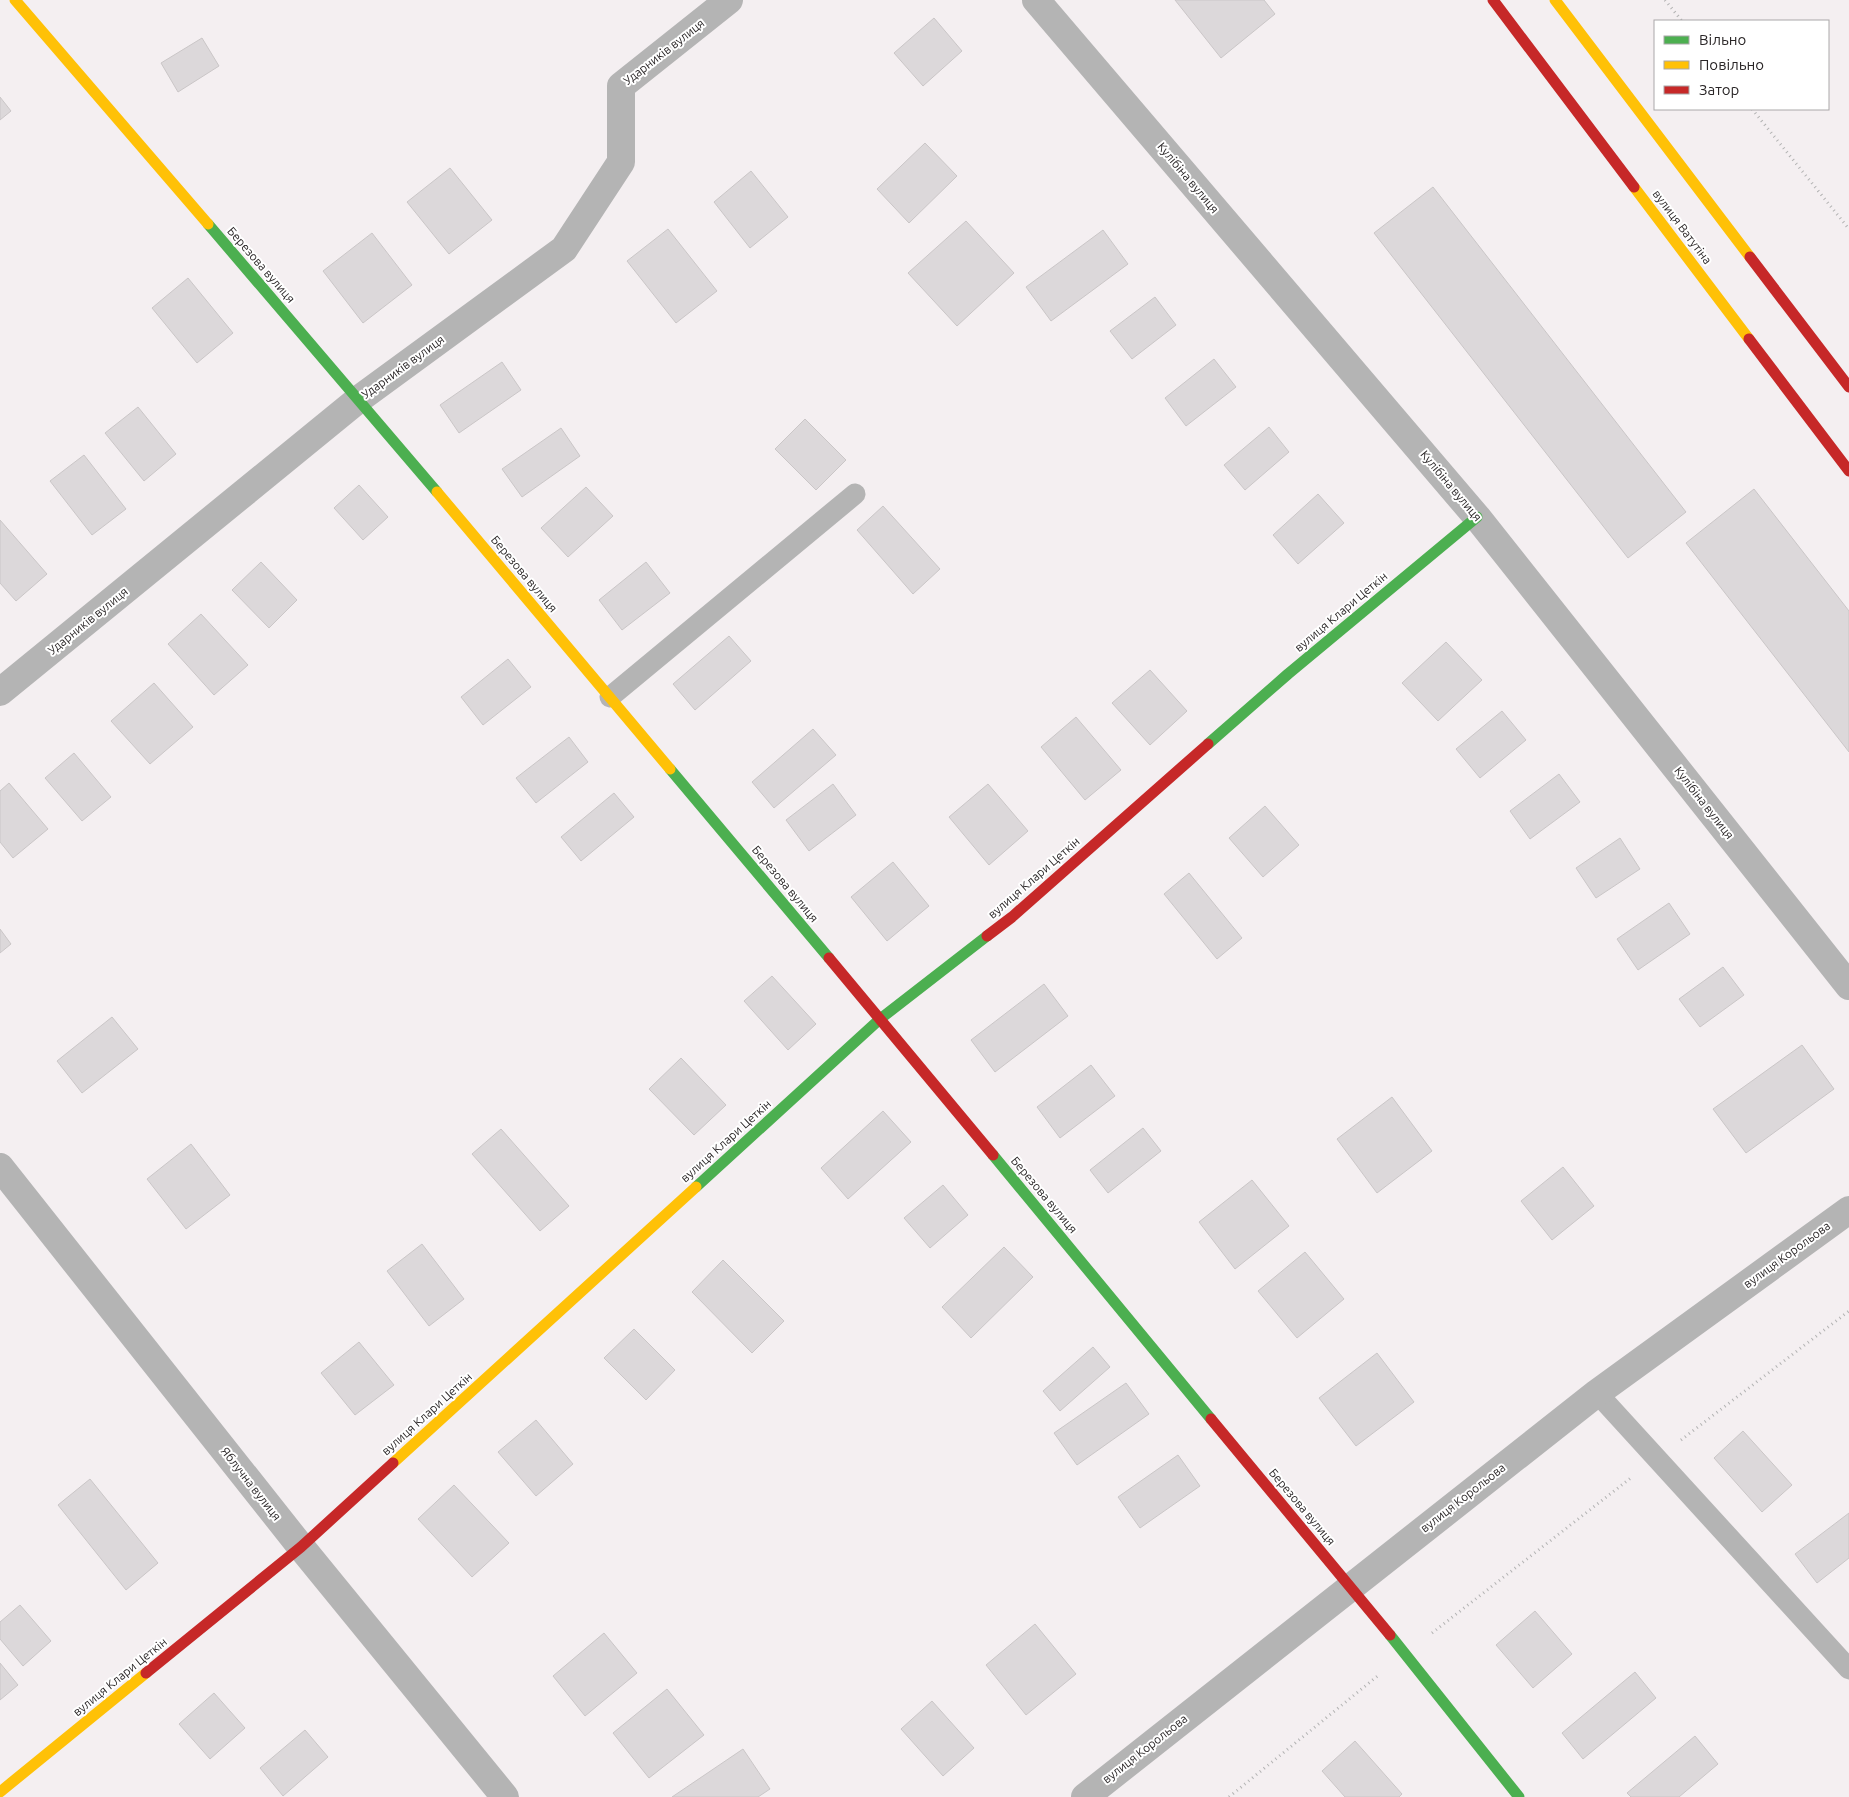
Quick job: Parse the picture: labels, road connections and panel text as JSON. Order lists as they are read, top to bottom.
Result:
{
  "streets": {
    "street": [
      "Ударників вулиця",
      "Кулібіна вулиця",
      "вулиця Ватутіна",
      "Березова вулиця",
      "вулиця Клари Цеткін",
      "вулиця Корольова",
      "Яблучна вулиця"
    ]
  },
  "crossings": [
    ["Ударників вулиця", "Березова вулиця"],
    ["Кулібіна вулиця", "вулиця Клари Цеткін"],
    ["Березова вулиця", "вулиця Клари Цеткін"],
    ["Березова вулиця", "вулиця Корольова"],
    ["вулиця Клари Цеткін", "Яблучна вулиця"]
  ],
  "legend": ["Вільно", "Повільно", "Затор"]
}
